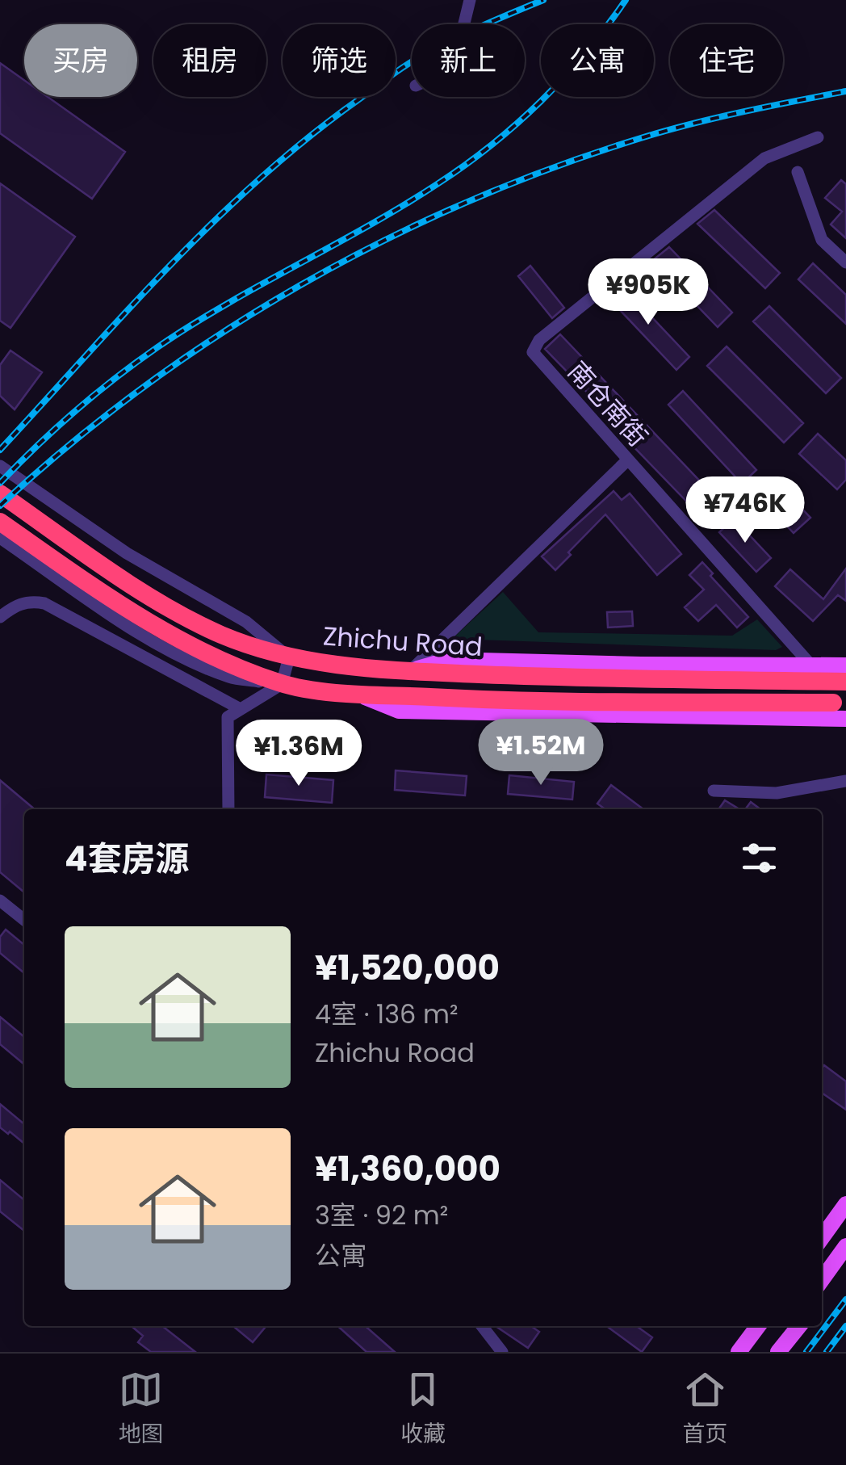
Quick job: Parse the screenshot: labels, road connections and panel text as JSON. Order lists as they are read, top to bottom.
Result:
{
  "streets": {
    "highway": ["Zhichu Road"],
    "street": ["南仓南街"]
  },
  "page": {
    "chip": [
      "买房",
      "租房",
      "筛选",
      "新上",
      "公寓",
      "住宅"
    ],
    "price": [
      "¥905K",
      "¥746K",
      "¥1.52M",
      "¥1.36M"
    ],
    "heading": "4套房源",
    "list": [
      {
        "name": "¥1,520,000",
        "note": "4室 · 136 m² · Zhichu Road"
      },
      {
        "name": "¥1,360,000",
        "note": "3室 · 92 m² · 公寓"
      }
    ],
    "tabs": ["地图", "收藏", "首页"]
  }
}
